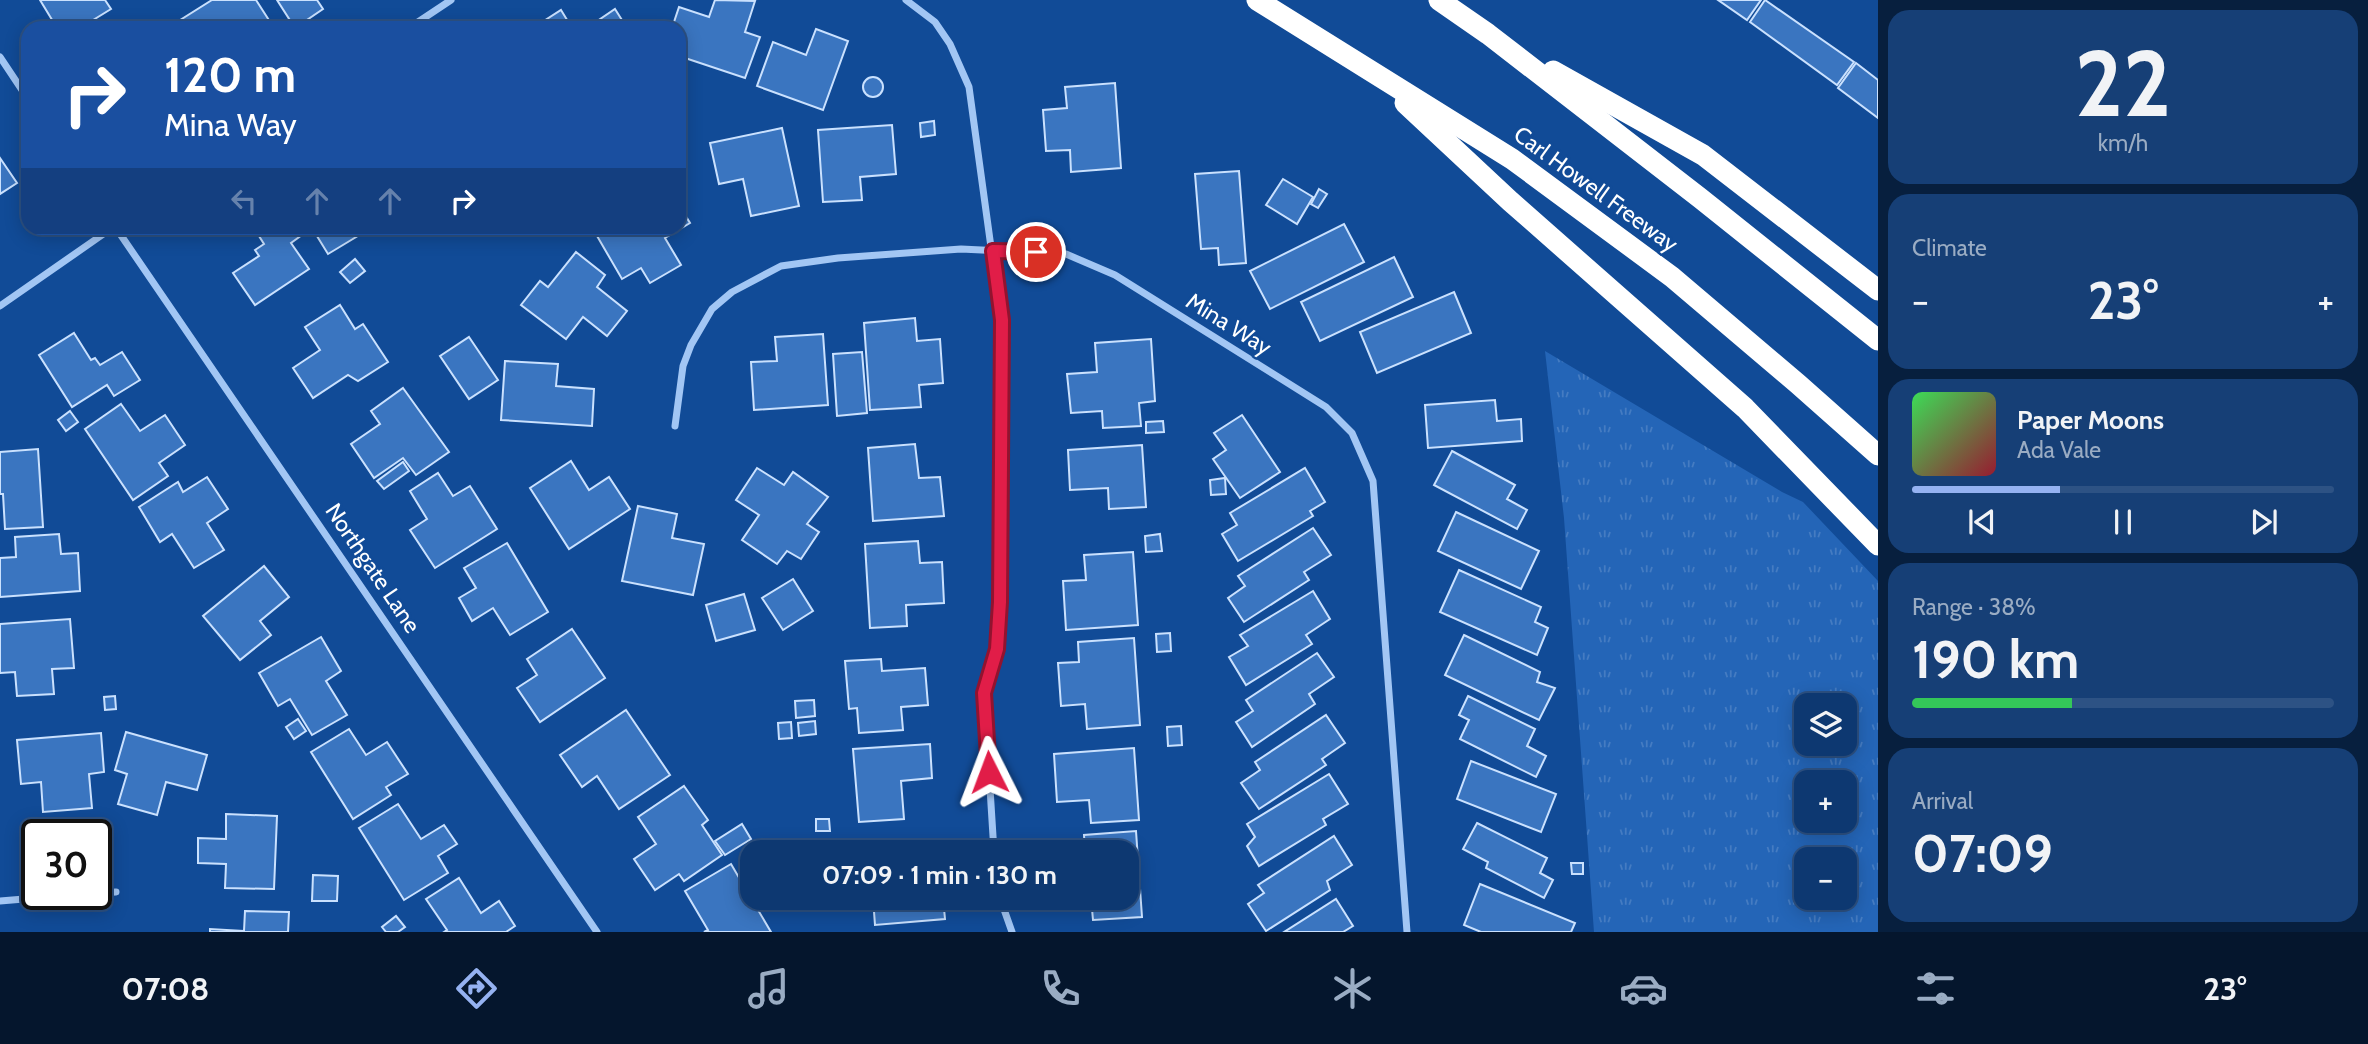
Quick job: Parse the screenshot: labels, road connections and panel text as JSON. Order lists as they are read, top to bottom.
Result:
{
  "streets": {
    "highway": ["Carl Howell Freeway"],
    "street": ["Mina Way", "Northgate Lane"]
  },
  "page": {
    "tile": [
      ["22", "km/h"],
      "Climate",
      ["Range · 38%", "190 km"],
      ["Arrival", "07:09"]
    ],
    "turn": ["120 m", "Mina Way"],
    "heat": ["−", "23°", "+"],
    "song": ["Paper Moons", "Ada Vale"],
    "map_buttons": ["+", "−"],
    "limit": "30",
    "trip": "07:09 · 1 min · 130 m",
    "tabs": ["07:08", "23°"]
  }
}
